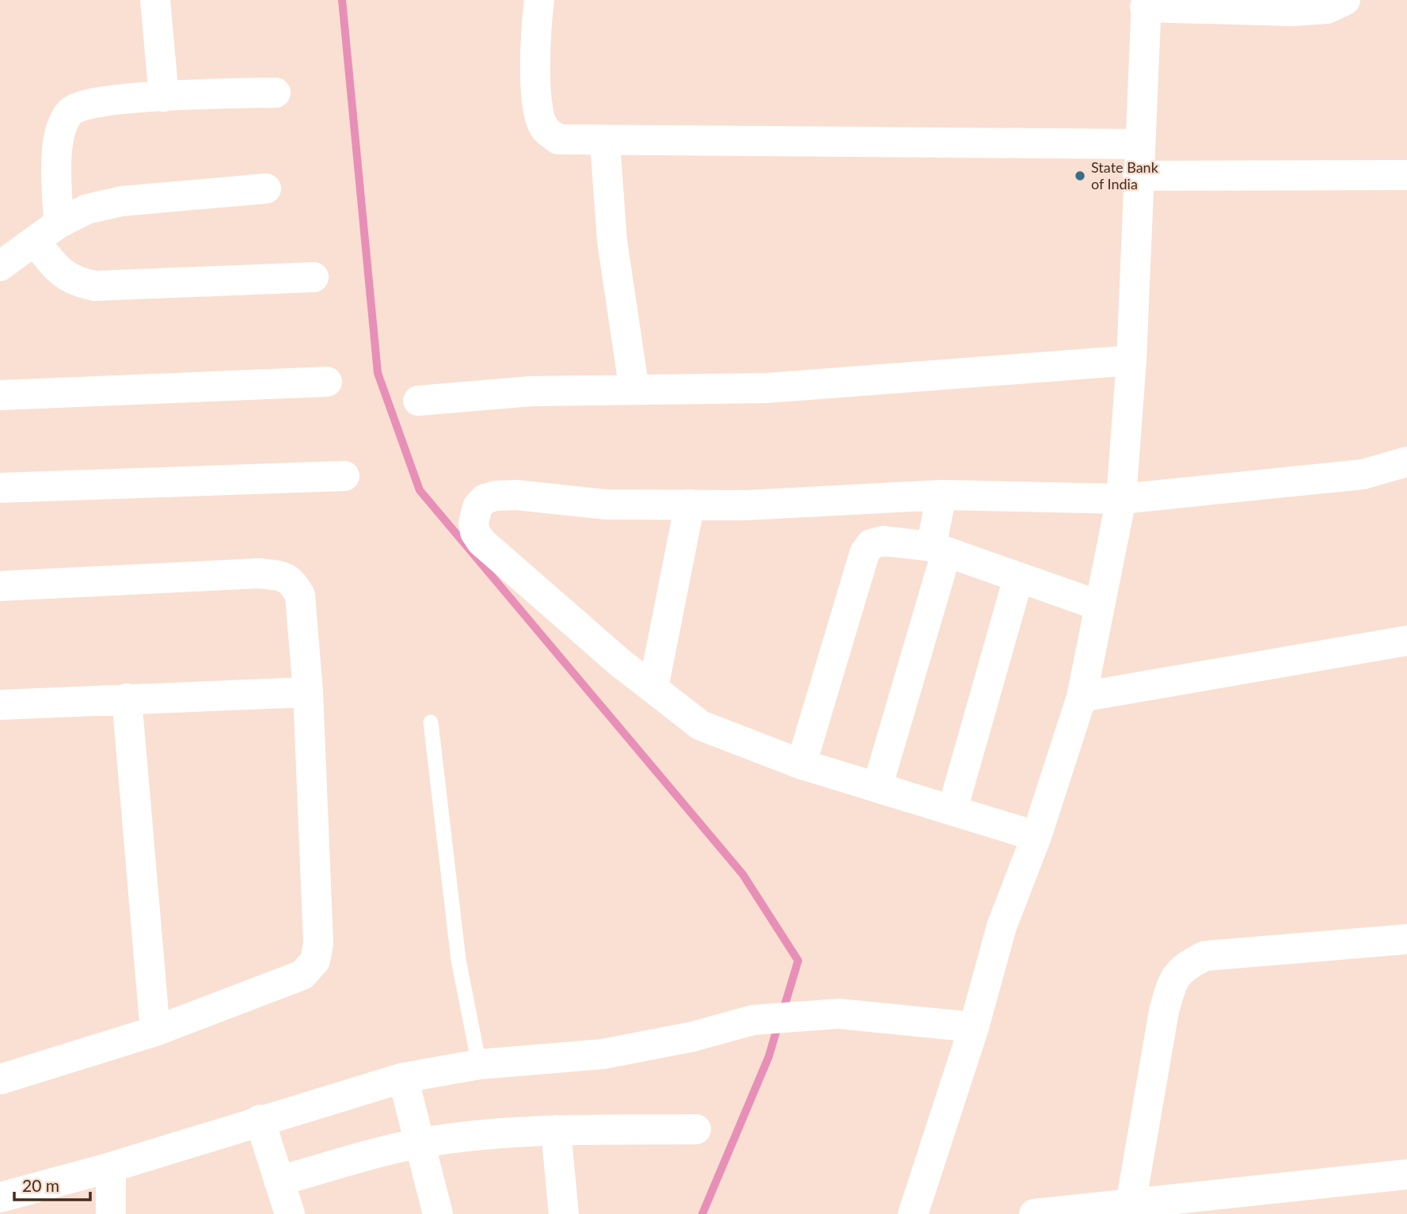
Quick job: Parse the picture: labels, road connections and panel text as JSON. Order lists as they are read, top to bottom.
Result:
{
  "places": ["State Bank of India"],
  "scale_bar": "20 m"
}
